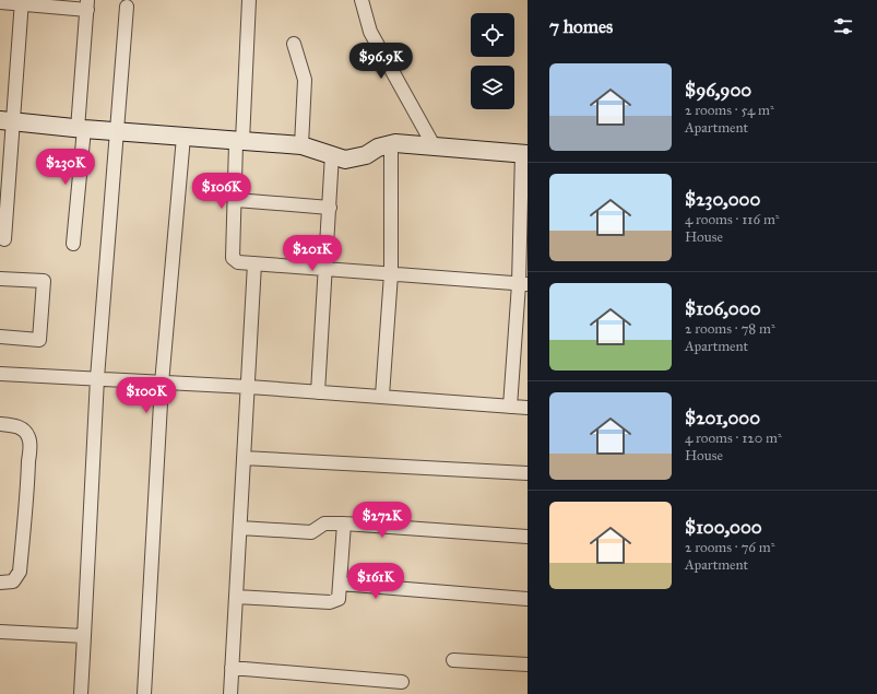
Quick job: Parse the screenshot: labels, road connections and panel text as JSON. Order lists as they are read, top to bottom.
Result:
{
  "page": {
    "heading": "7 homes",
    "price": [
      "$96.9K",
      "$230K",
      "$106K",
      "$201K",
      "$100K",
      "$272K",
      "$161K"
    ],
    "list": [
      {
        "name": "$96,900",
        "note": "2 rooms · 54 m² · Apartment"
      },
      {
        "name": "$230,000",
        "note": "4 rooms · 116 m² · House"
      },
      {
        "name": "$106,000",
        "note": "2 rooms · 78 m² · Apartment"
      },
      {
        "name": "$201,000",
        "note": "4 rooms · 120 m² · House"
      },
      {
        "name": "$100,000",
        "note": "2 rooms · 76 m² · Apartment"
      }
    ]
  }
}
